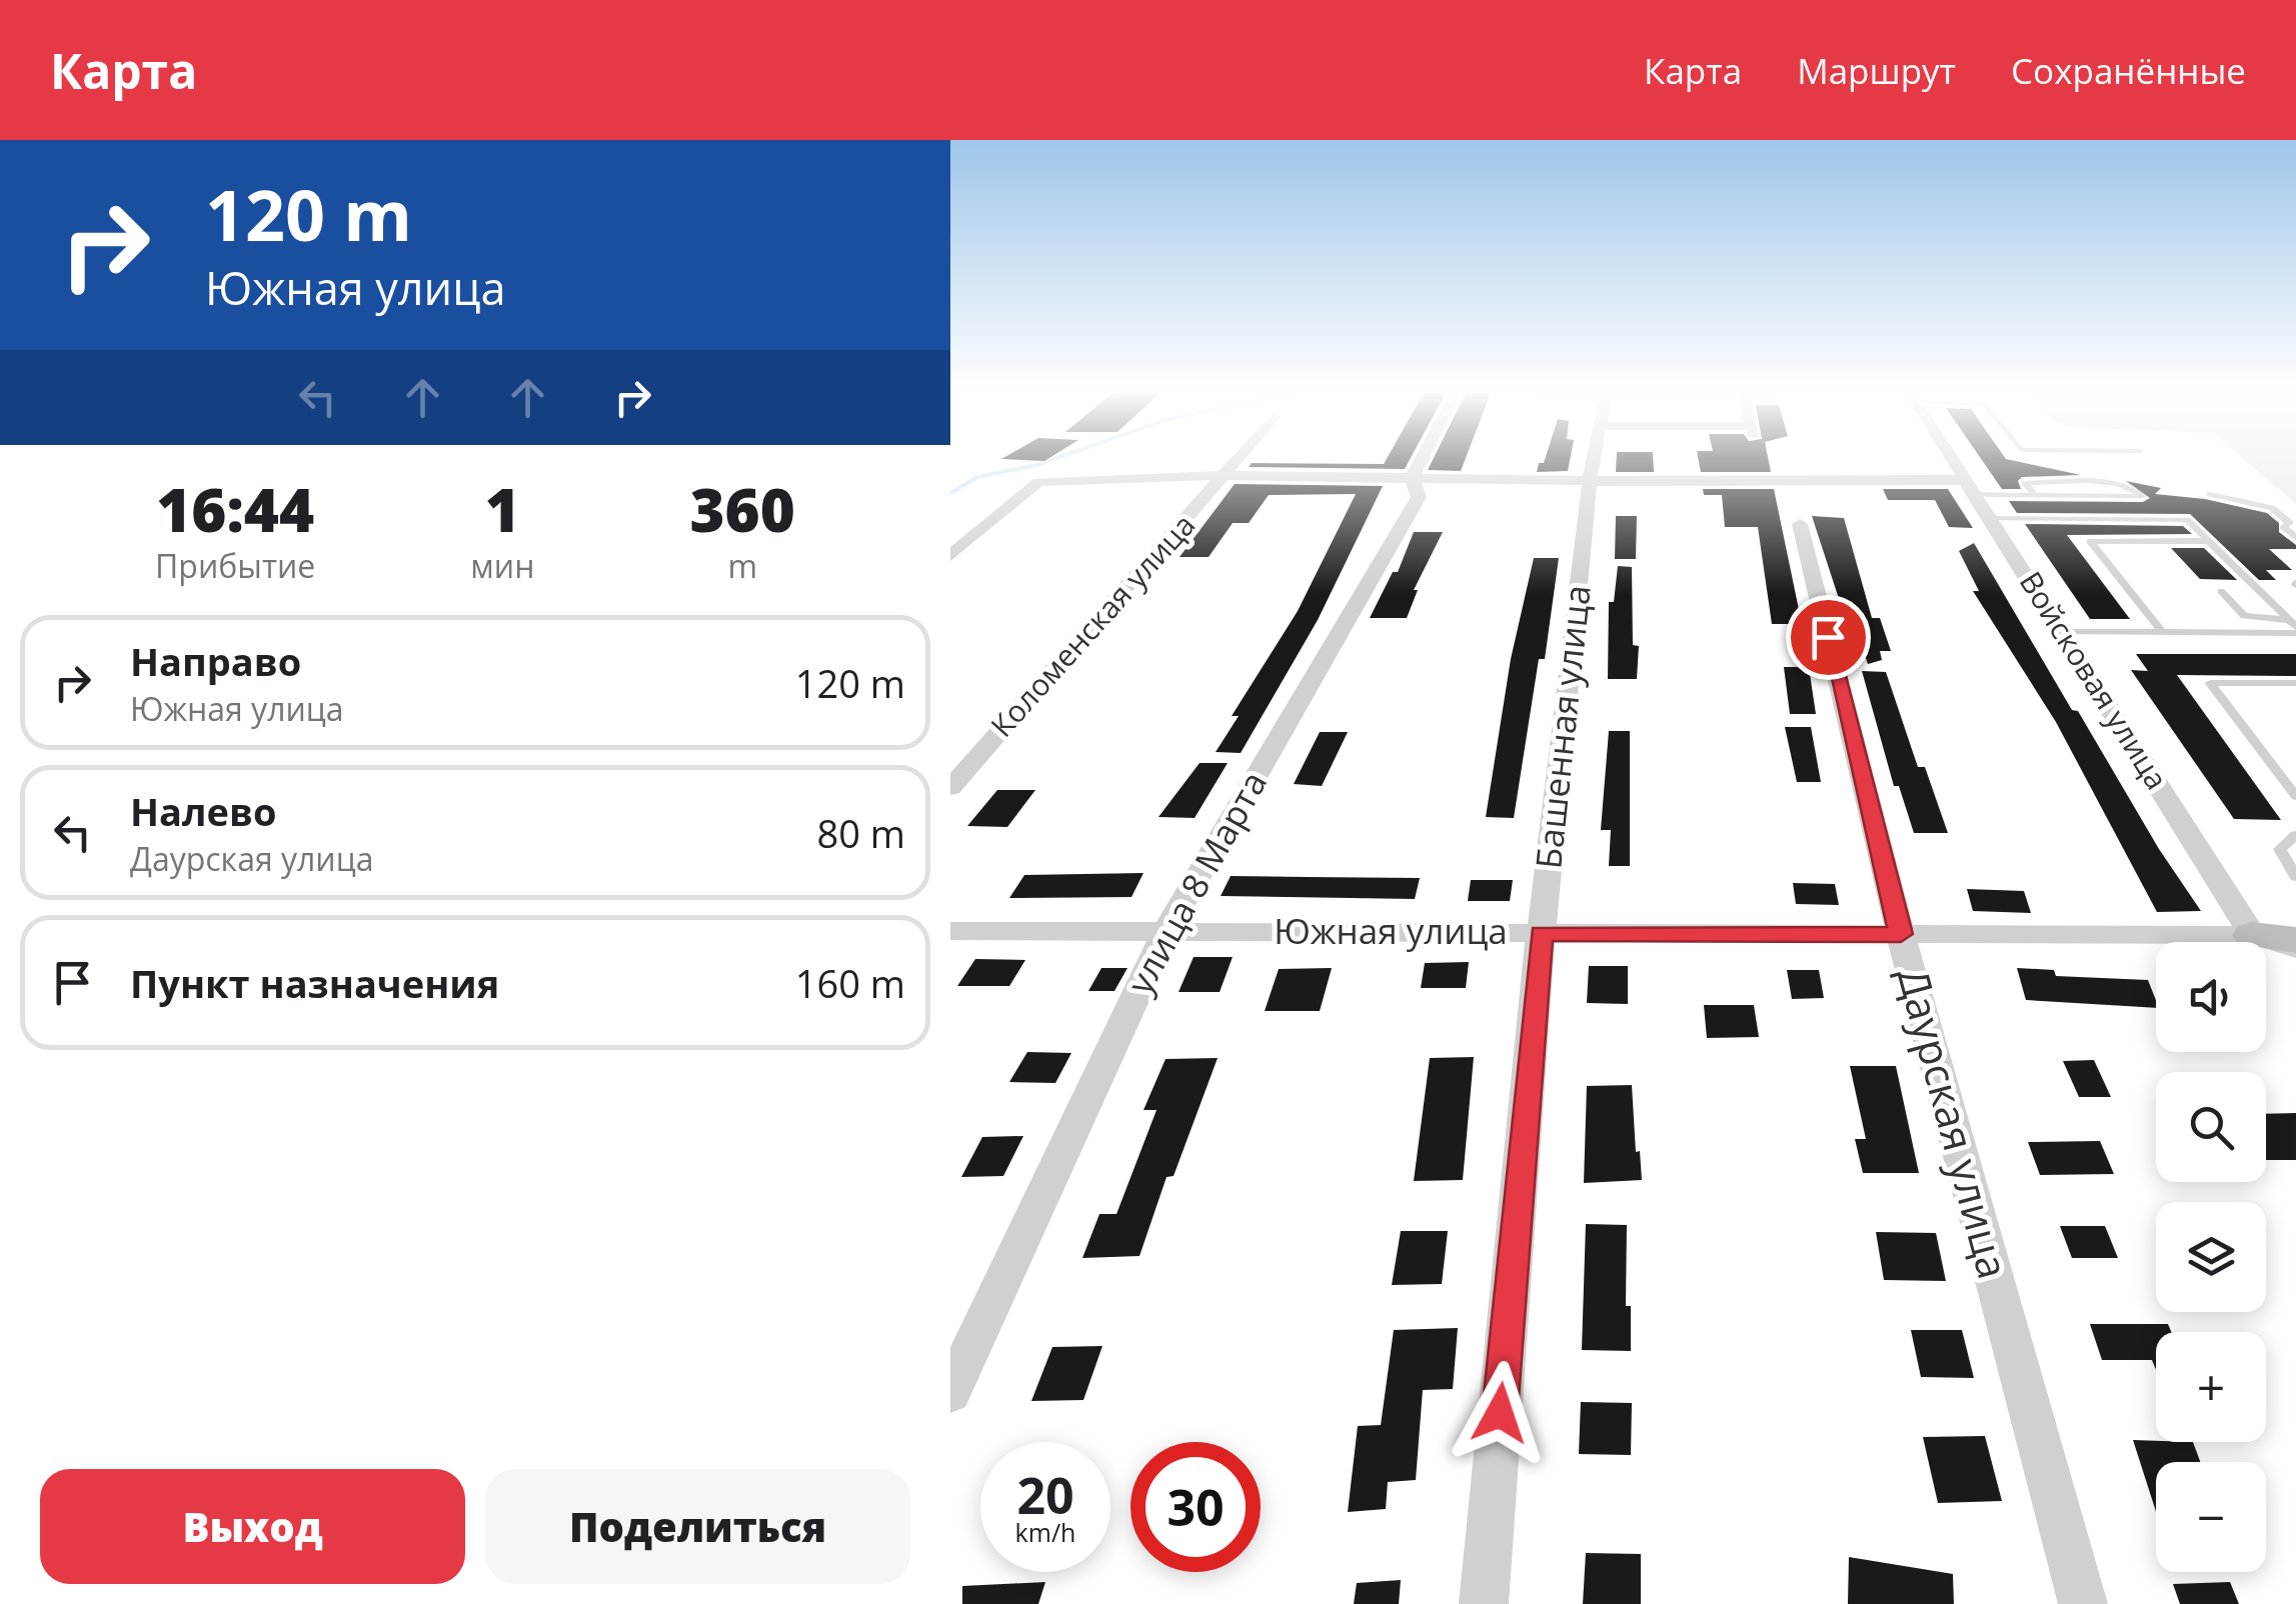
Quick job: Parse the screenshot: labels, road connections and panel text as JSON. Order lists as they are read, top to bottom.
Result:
{
  "streets": {
    "street": [
      "Коломенская улица",
      "Войсковая улица",
      "Башенная улица",
      "улица 8 Марта",
      "Южная улица",
      "Даурская улица"
    ]
  },
  "crossings": [
    ["Войсковая улица", "Южная улица"],
    ["Башенная улица", "Южная улица"],
    ["улица 8 Марта", "Южная улица"],
    ["Южная улица", "Даурская улица"]
  ],
  "page": {
    "header": "Карта",
    "nav": ["Карта", "Маршрут", "Сохранённые"],
    "turn": ["120 m", "Южная улица"],
    "eta": [
      "16:44",
      "Прибытие",
      "1",
      "мин",
      "360",
      "m"
    ],
    "list": [
      {
        "name": "Направо",
        "note": "Южная улица",
        "value": "120 m"
      },
      {
        "name": "Налево",
        "note": "Даурская улица",
        "value": "80 m"
      },
      {
        "name": "Пункт назначения",
        "value": "160 m"
      }
    ],
    "map_buttons": ["+", "−"],
    "speed": "20 km/h",
    "limit": "30",
    "buttons": ["Выход", "Поделиться"]
  }
}
